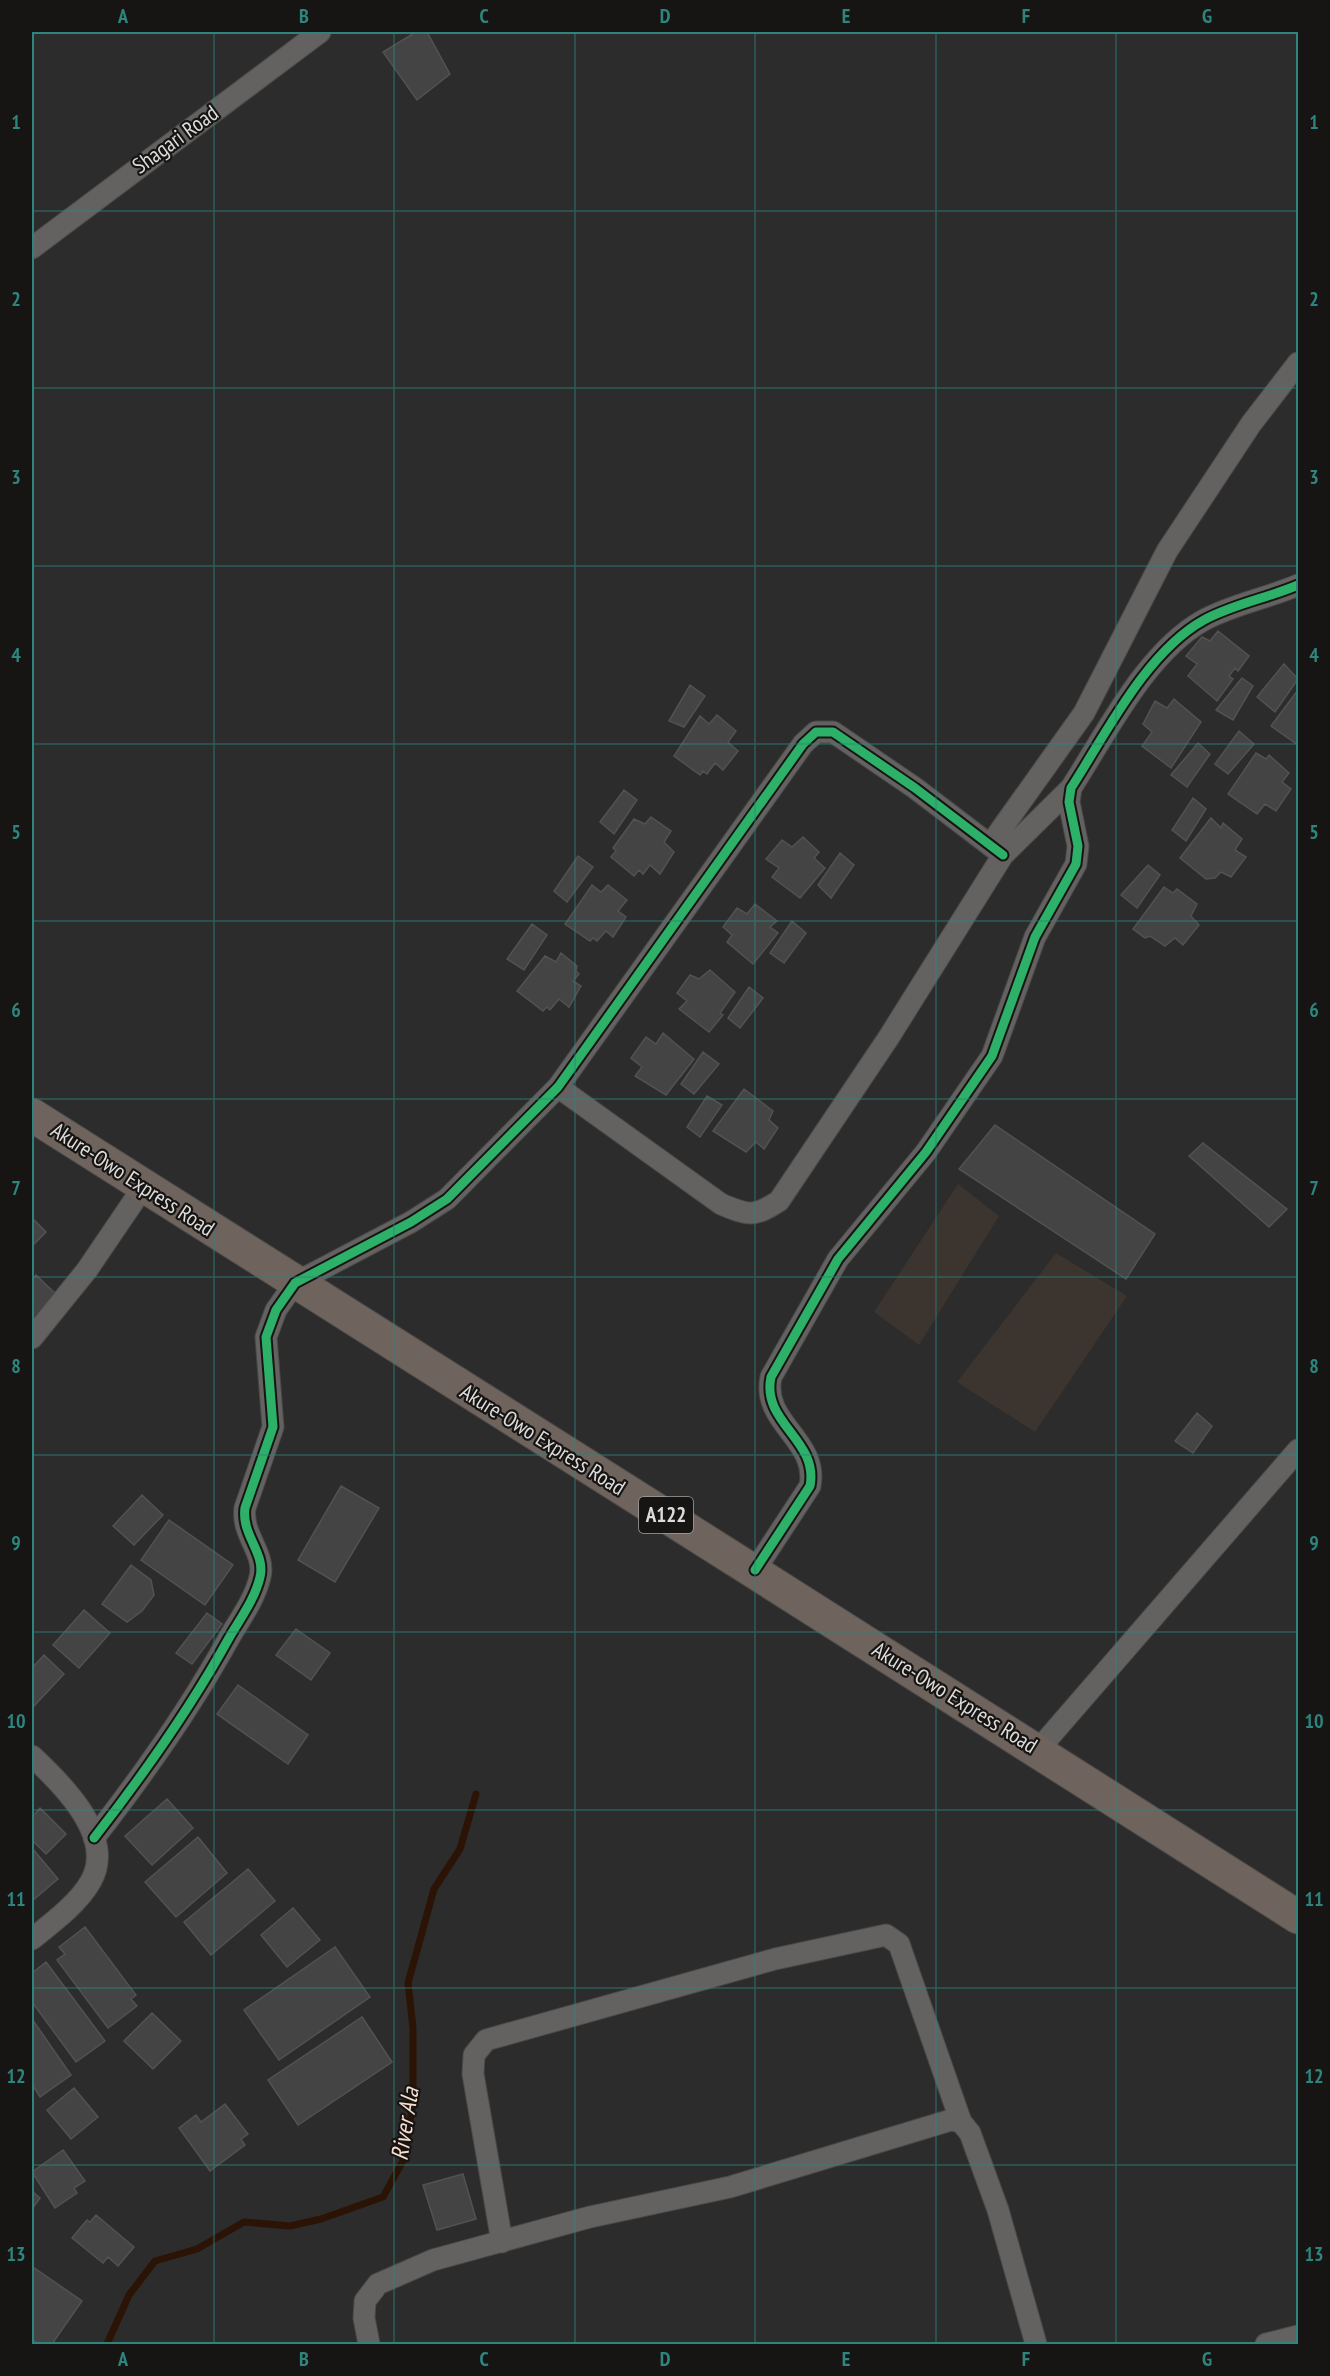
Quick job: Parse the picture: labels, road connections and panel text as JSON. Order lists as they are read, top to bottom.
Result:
{
  "streets": {
    "highway": ["Akure-Owo Express Road", "A122"],
    "street": ["Shagari Road"]
  },
  "water": ["River Ala"],
  "grid": {
    "columns": [
      "A",
      "B",
      "C",
      "D",
      "E",
      "F",
      "G"
    ],
    "rows": [
      "1",
      "2",
      "3",
      "4",
      "5",
      "6",
      "7",
      "8",
      "9",
      "10",
      "11",
      "12",
      "13"
    ]
  }
}
